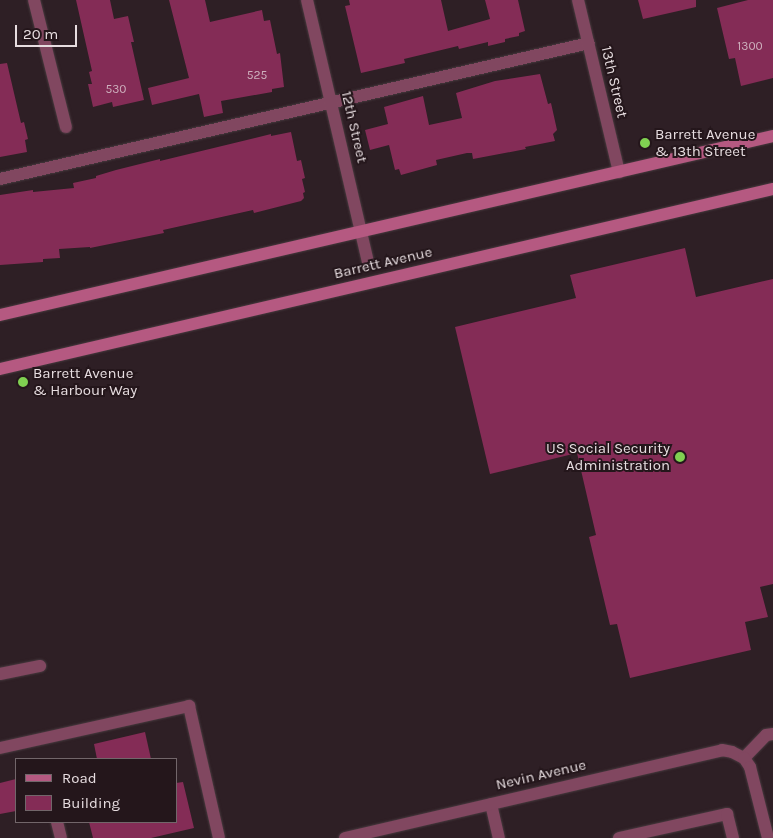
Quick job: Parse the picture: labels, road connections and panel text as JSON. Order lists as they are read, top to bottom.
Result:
{
  "streets": {
    "main road": ["Barrett Avenue"],
    "street": ["13th Street", "12th Street", "Nevin Avenue"]
  },
  "places": ["Barrett Avenue & 13th Street", "Barrett Avenue & Harbour Way", "US Social Security Administration"],
  "house_numbers": ["1300", "525", "530"],
  "legend": ["Road", "Building"],
  "scale_bar": "20 m"
}
